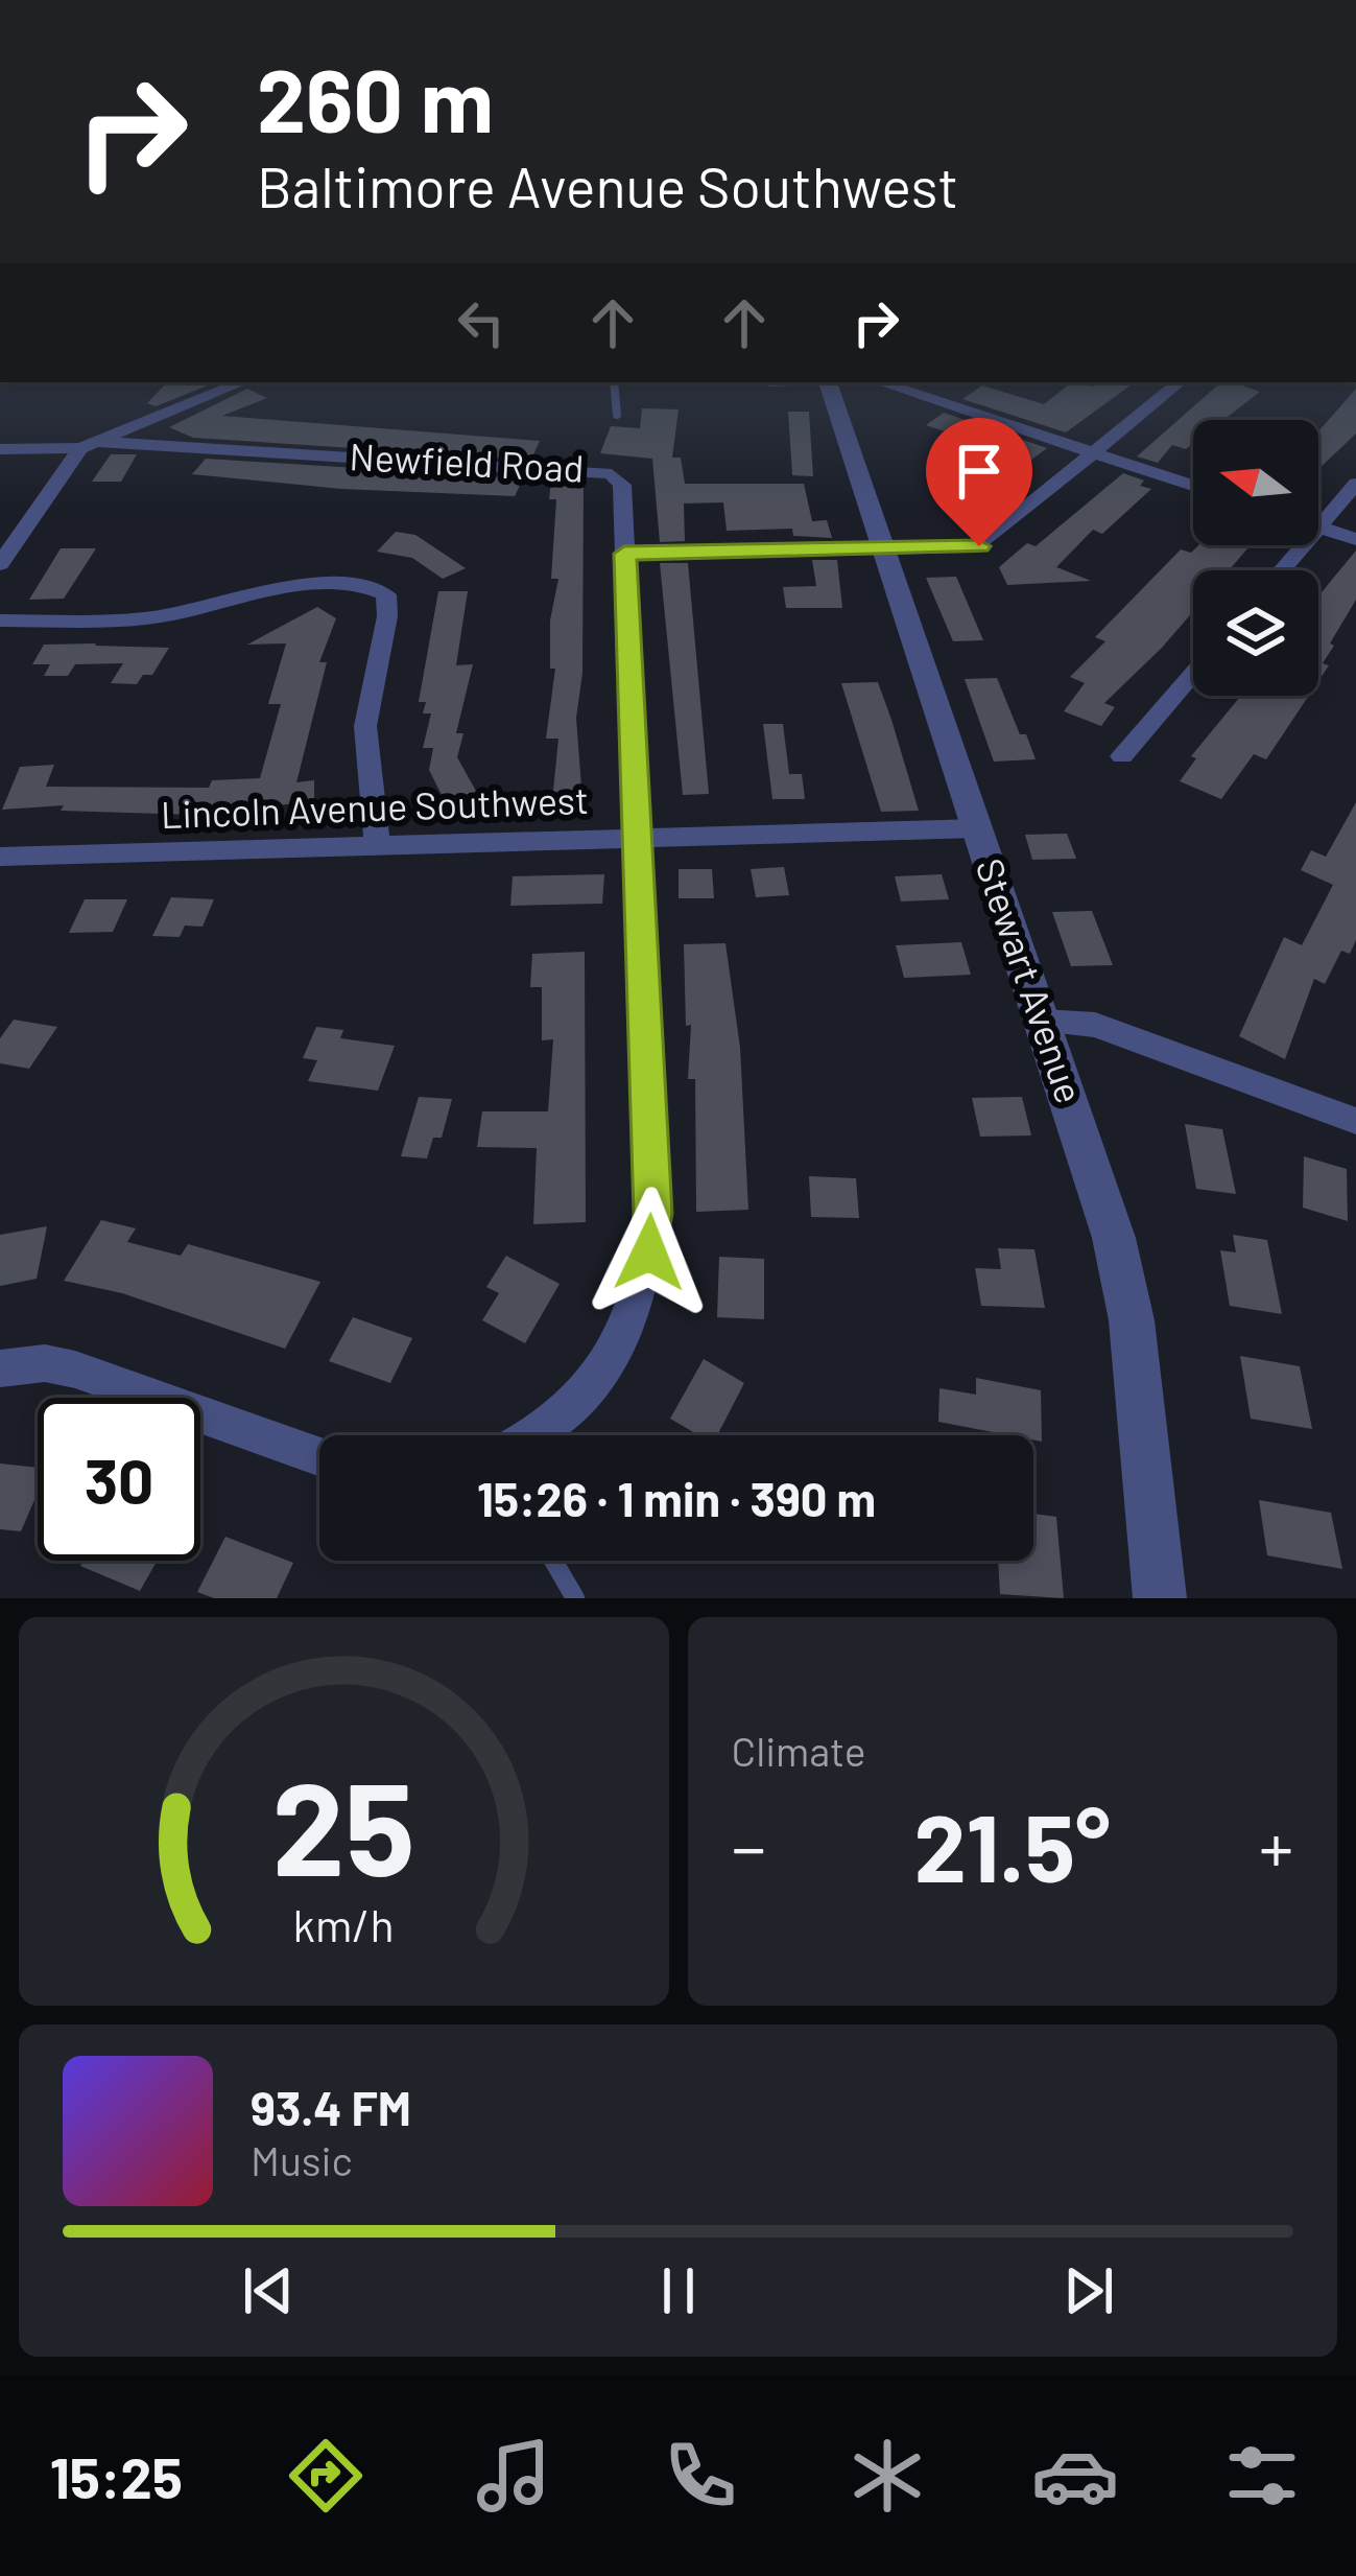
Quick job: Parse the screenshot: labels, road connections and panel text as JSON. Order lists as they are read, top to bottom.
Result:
{
  "streets": {
    "street": ["Newfield Road", "Lincoln Avenue Southwest", "Stewart Avenue"]
  },
  "crossings": [
    ["Newfield Road", "Lincoln Avenue Southwest"],
    ["Lincoln Avenue Southwest", "Stewart Avenue"]
  ],
  "north": "left",
  "page": {
    "turn": ["260 m", "Baltimore Avenue Southwest"],
    "limit": "30",
    "trip": "15:26 · 1 min · 390 m",
    "tile": "Climate",
    "heat": ["−", "21.5°", "+"],
    "song": ["93.4 FM", "Music"],
    "tabs": "15:25",
    "gauge": ["25", "km/h"]
  }
}
